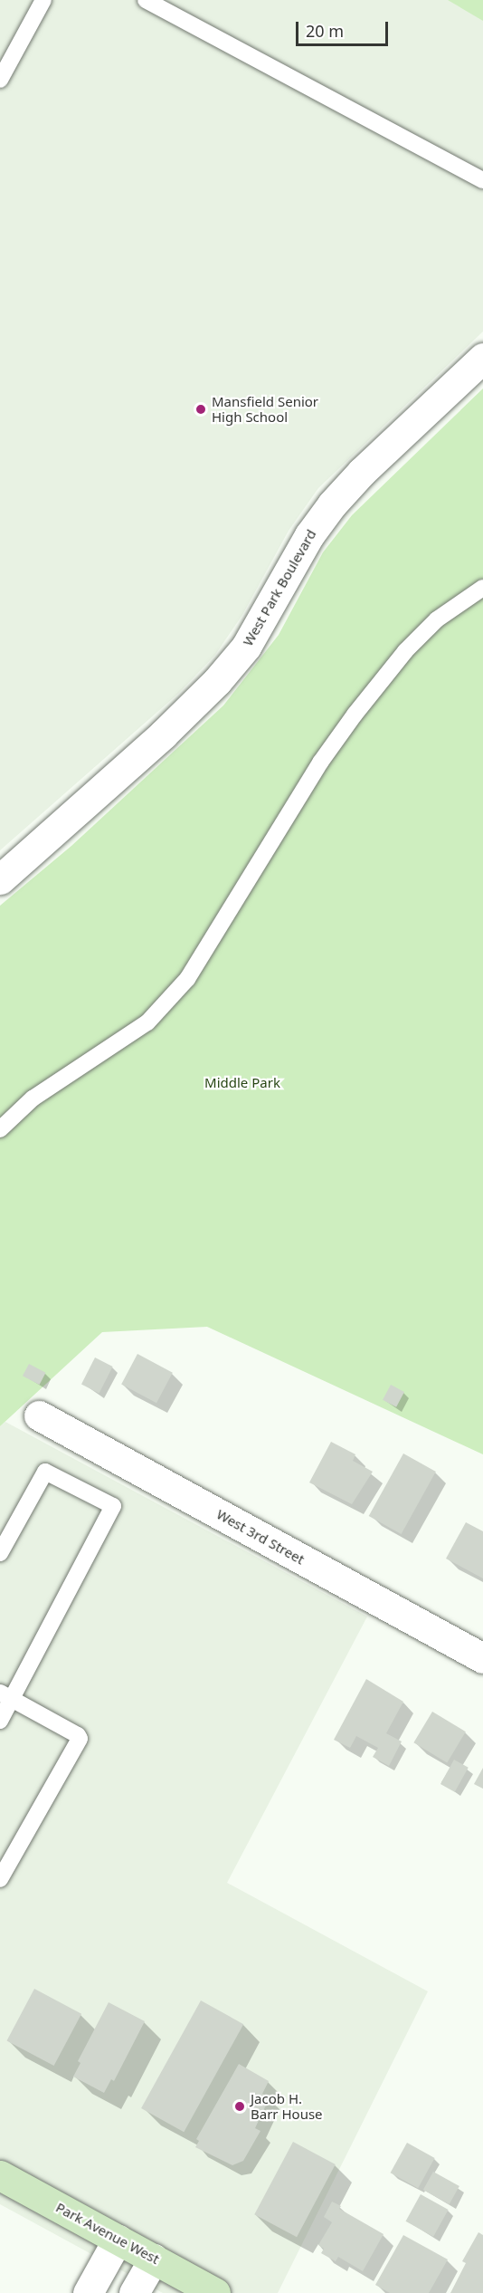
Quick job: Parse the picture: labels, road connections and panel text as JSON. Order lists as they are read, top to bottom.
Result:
{
  "streets": {
    "main road": ["Park Avenue West"],
    "street": ["West Park Boulevard", "West 3rd Street"]
  },
  "parks": ["Middle Park"],
  "places": ["Mansfield Senior High School", "Jacob H. Barr House"],
  "scale_bar": "20 m"
}
